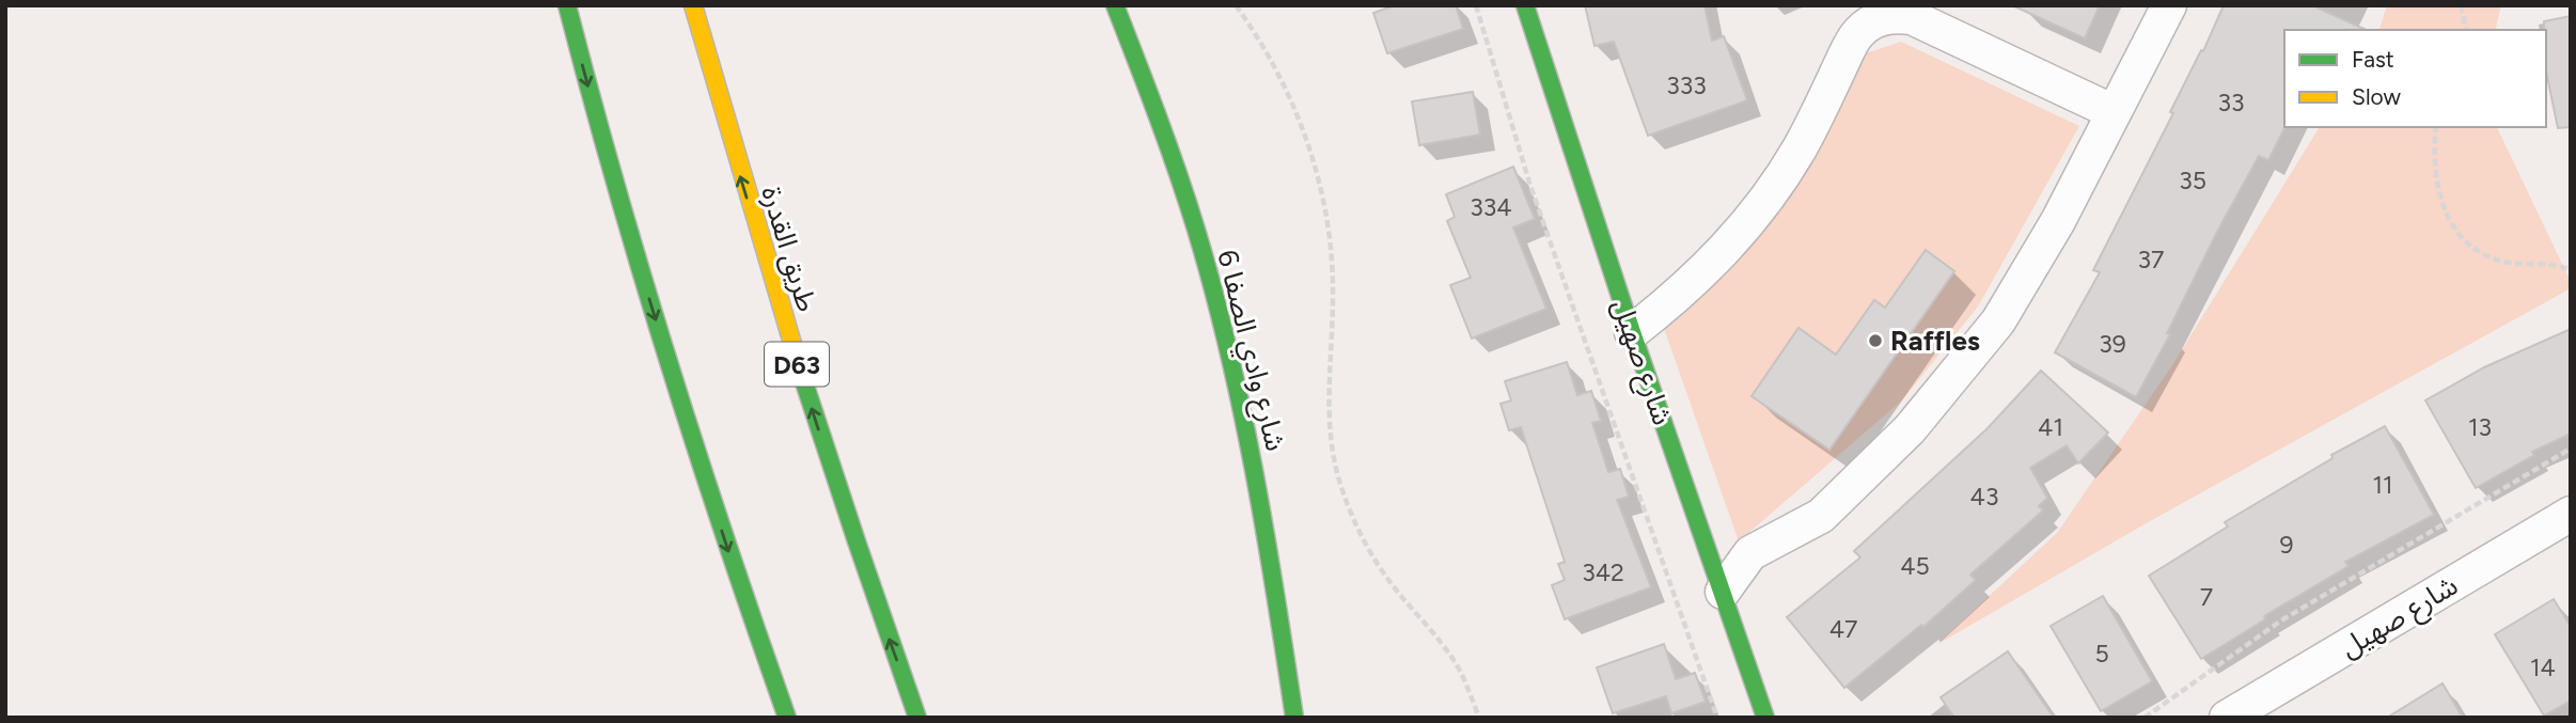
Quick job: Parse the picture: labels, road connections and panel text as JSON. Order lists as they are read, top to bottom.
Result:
{
  "streets": {
    "street": [
      "طريق القدرة",
      "شارع وادي الصفا 6",
      "شارع صهيل",
      "D63"
    ]
  },
  "places": ["Raffles"],
  "house_numbers": [
    "333",
    "33",
    "35",
    "334",
    "37",
    "39",
    "41",
    "13",
    "11",
    "43",
    "9",
    "45",
    "342",
    "7",
    "47",
    "5",
    "14"
  ],
  "legend": ["Fast", "Slow"]
}
